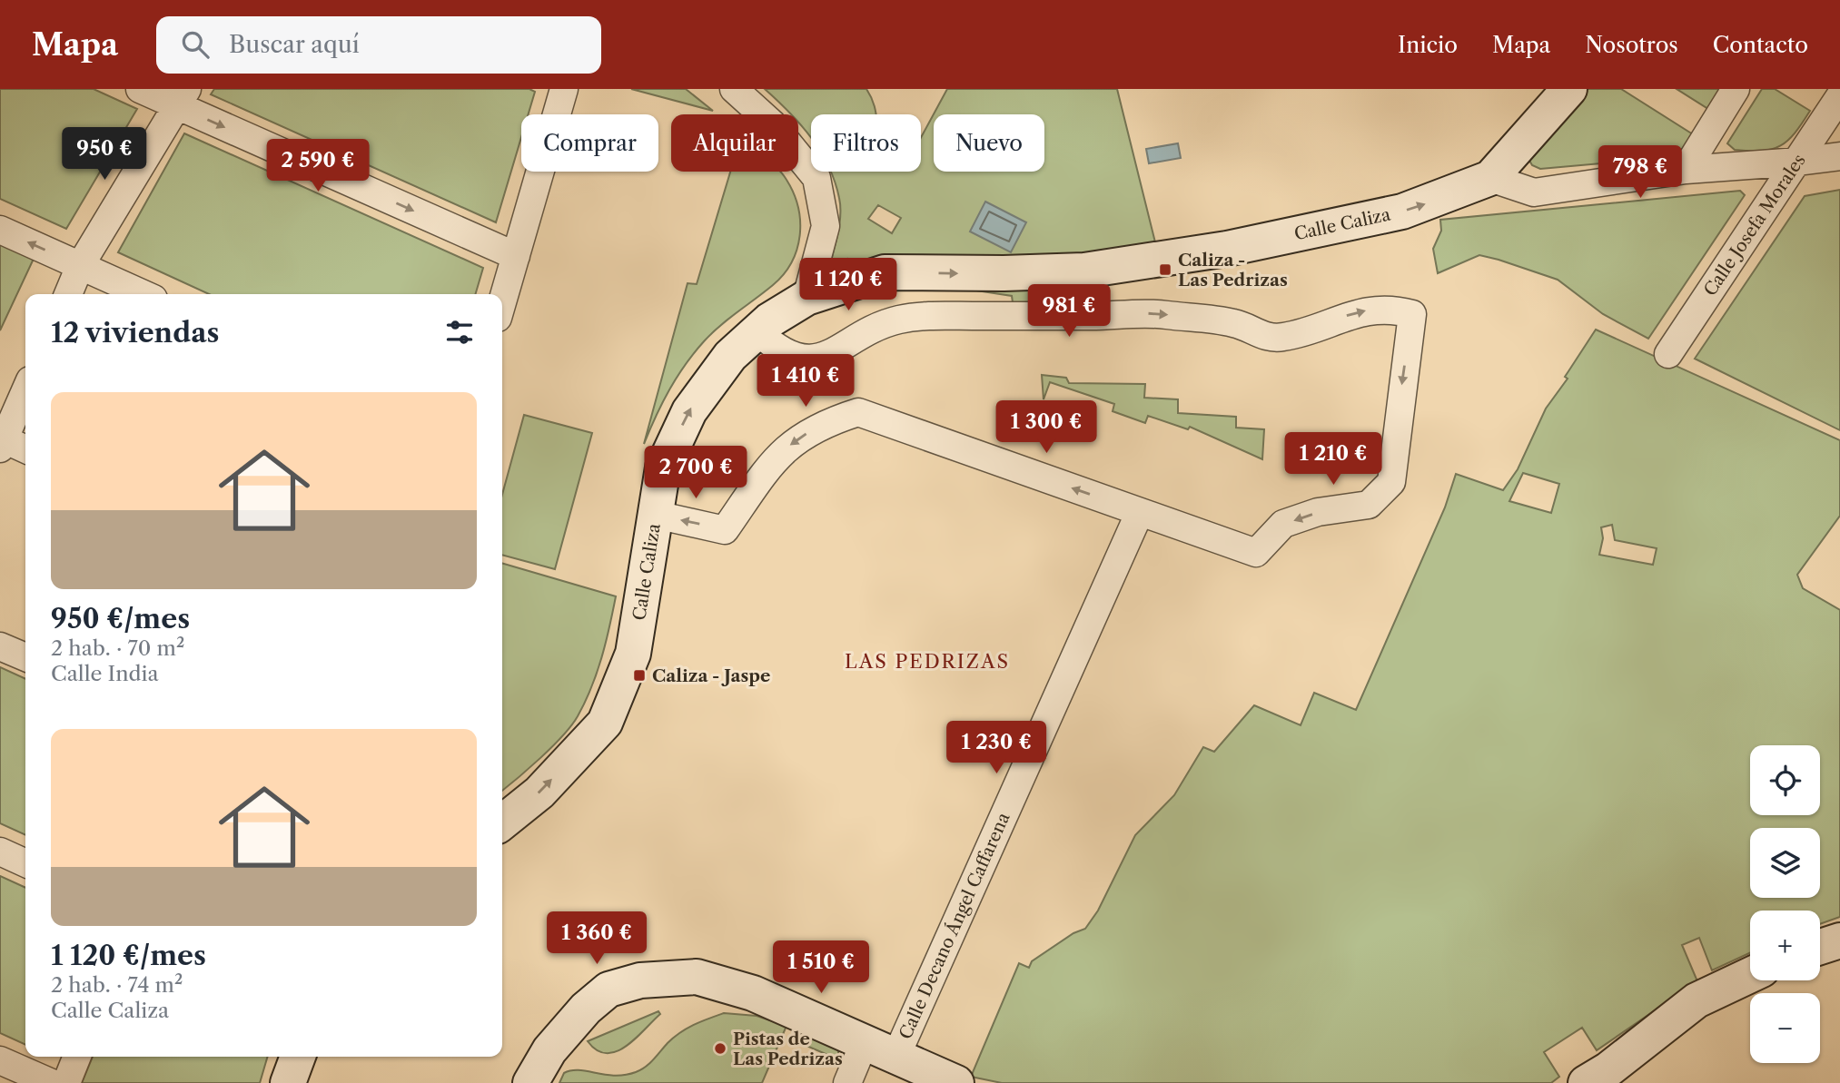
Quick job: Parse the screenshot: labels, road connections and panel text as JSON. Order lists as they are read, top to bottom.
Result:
{
  "streets": {
    "street": ["Calle Caliza", "Calle Josefa Morales", "Calle Decano Ángel Caffarena"]
  },
  "one_way": ["Calle Caliza"],
  "districts": ["LAS PEDRIZAS"],
  "places": {
    "transit": ["Caliza - Las Pedrizas", "Caliza - Jaspe"],
    "other": ["Pistas de Las Pedrizas"]
  },
  "page": {
    "header": "Mapa",
    "search": "Buscar aquí",
    "nav": [
      "Inicio",
      "Mapa",
      "Nosotros",
      "Contacto"
    ],
    "chip": [
      "Comprar",
      "Alquilar",
      "Filtros",
      "Nuevo"
    ],
    "price": [
      "950 €",
      "2 590 €",
      "798 €",
      "1 120 €",
      "981 €",
      "1 410 €",
      "1 300 €",
      "1 210 €",
      "2 700 €",
      "1 230 €",
      "1 360 €",
      "1 510 €"
    ],
    "heading": "12 viviendas",
    "list": [
      {
        "name": "950 €/mes",
        "note": "2 hab. · 70 m² · Calle India"
      },
      {
        "name": "1 120 €/mes",
        "note": "2 hab. · 74 m² · Calle Caliza"
      }
    ],
    "map_buttons": ["+", "−"]
  }
}
